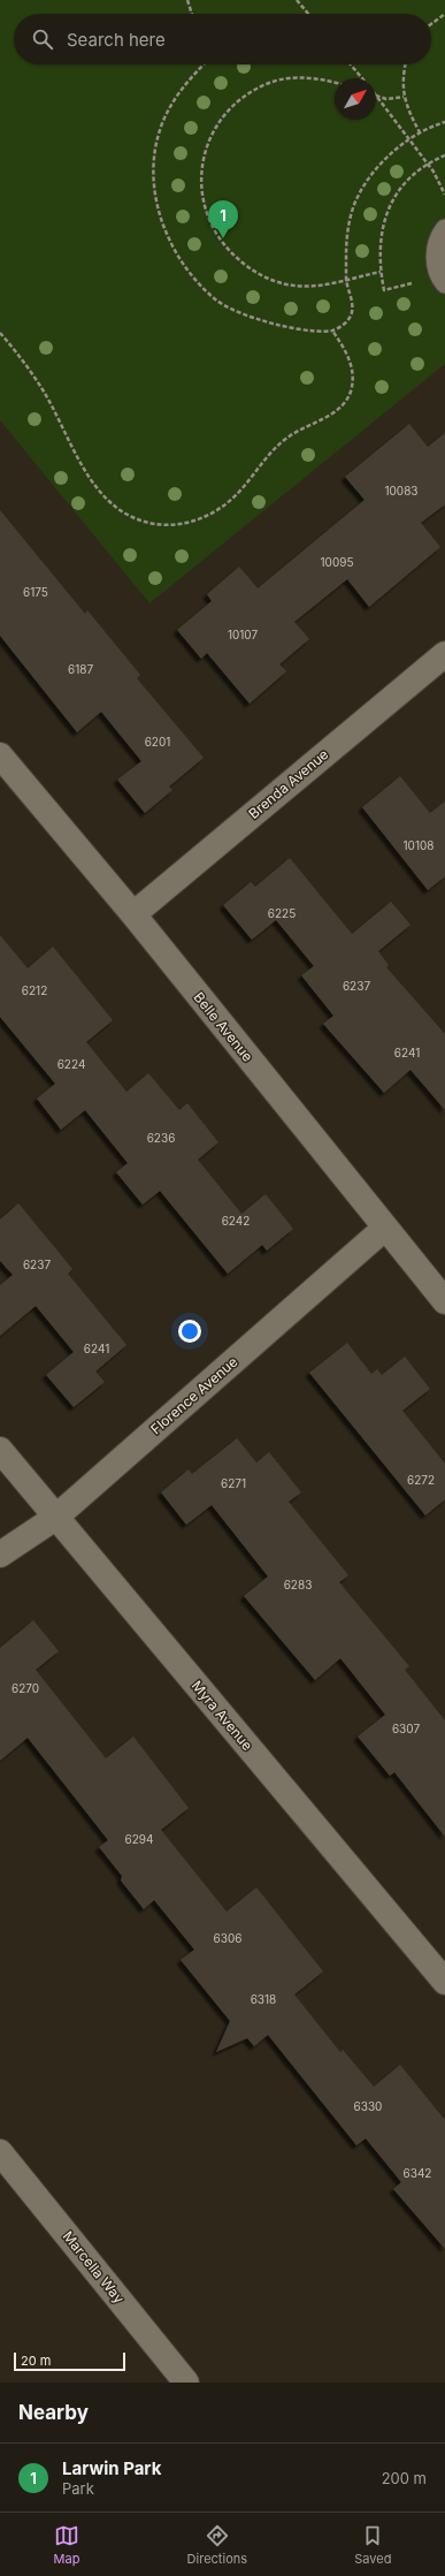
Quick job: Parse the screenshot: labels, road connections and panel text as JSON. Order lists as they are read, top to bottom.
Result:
{
  "streets": {
    "street": [
      "Brenda Avenue",
      "Belle Avenue",
      "Florence Avenue",
      "Myra Avenue",
      "Marcella Way"
    ]
  },
  "crossings": [
    ["Brenda Avenue", "Belle Avenue"],
    ["Belle Avenue", "Florence Avenue"],
    ["Florence Avenue", "Myra Avenue"]
  ],
  "house_numbers": [
    "10083",
    "10095",
    "6175",
    "10107",
    "6187",
    "6201",
    "10108",
    "6225",
    "6237",
    "6212",
    "6241",
    "6224",
    "6236",
    "6242",
    "6237",
    "6241",
    "6272",
    "6271",
    "6283",
    "6270",
    "6307",
    "6294",
    "6306",
    "6318",
    "6330",
    "6342"
  ],
  "scale_bar": "20 m",
  "north": "top right",
  "page": {
    "search": "Search here",
    "pins": "1",
    "scale": "20 m",
    "heading": "Nearby",
    "list": [
      {
        "mark": "1",
        "name": "Larwin Park",
        "note": "Park",
        "value": "200 m"
      }
    ],
    "nav": ["Map", "Directions", "Saved"]
  }
}
